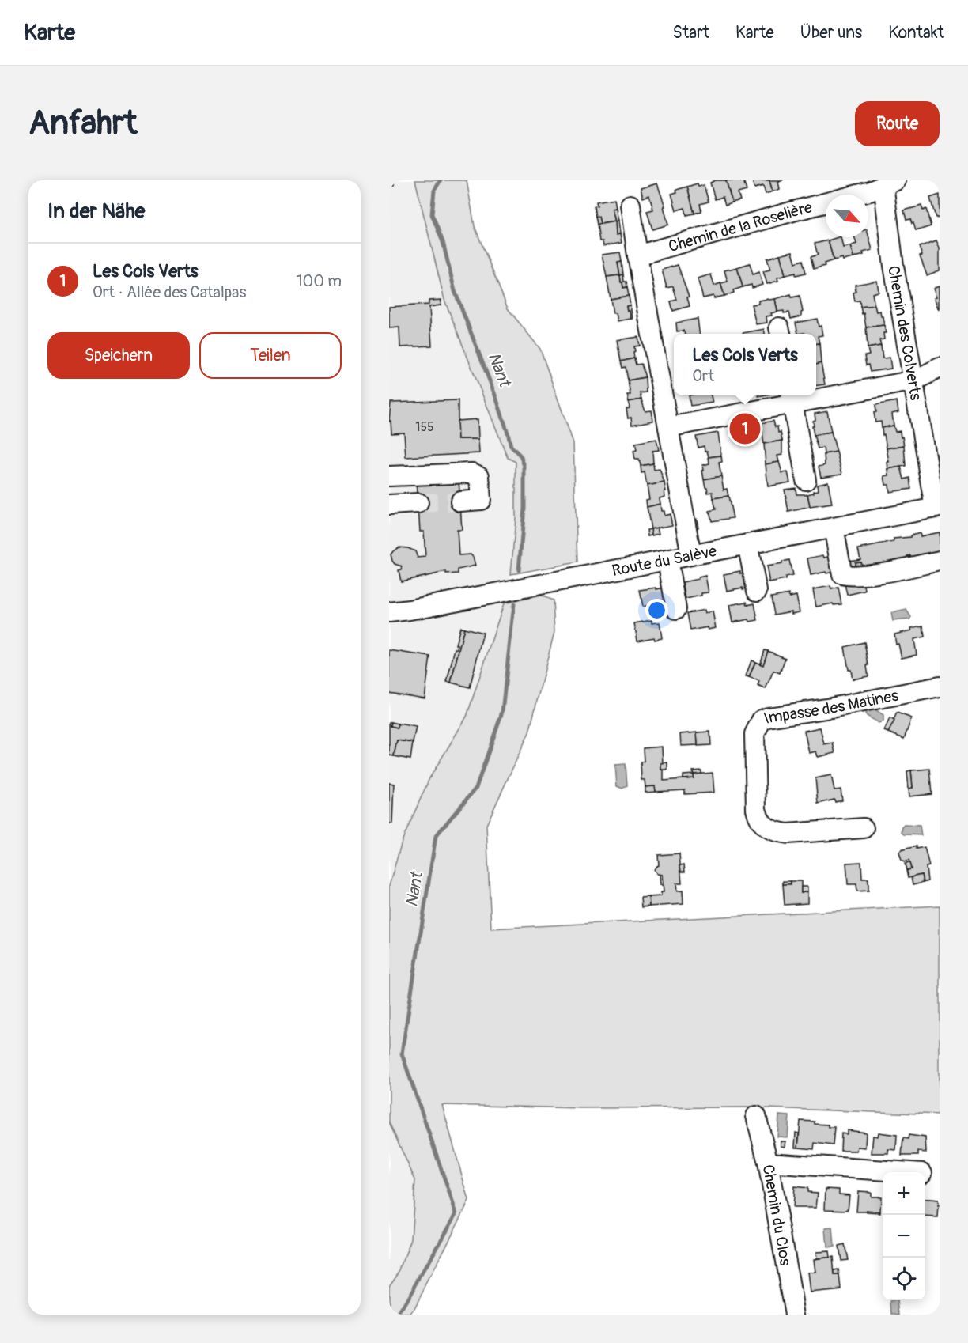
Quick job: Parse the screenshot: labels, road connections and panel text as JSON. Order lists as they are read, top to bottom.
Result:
{
  "streets": {
    "street": [
      "Chemin de la Roselière",
      "Chemin des Colverts",
      "Route du Salève",
      "Impasse des Matines",
      "Chemin du Clos"
    ]
  },
  "crossings": [
    ["Chemin de la Roselière", "Chemin des Colverts"],
    ["Chemin des Colverts", "Route du Salève"]
  ],
  "water": ["Nant"],
  "house_numbers": ["155"],
  "north": "bottom right",
  "page": {
    "header": "Karte",
    "nav": [
      "Start",
      "Karte",
      "Über uns",
      "Kontakt"
    ],
    "buttons": [
      "Route",
      ["Speichern", "Teilen"]
    ],
    "title": "Anfahrt",
    "heading": "In der Nähe",
    "list": [
      {
        "mark": "1",
        "name": "Les Cols Verts",
        "note": "Ort · Allée des Catalpas",
        "value": "100 m"
      }
    ],
    "popup": ["Les Cols Verts", "Ort"],
    "pins": "1",
    "map_buttons": ["+", "−"]
  }
}
